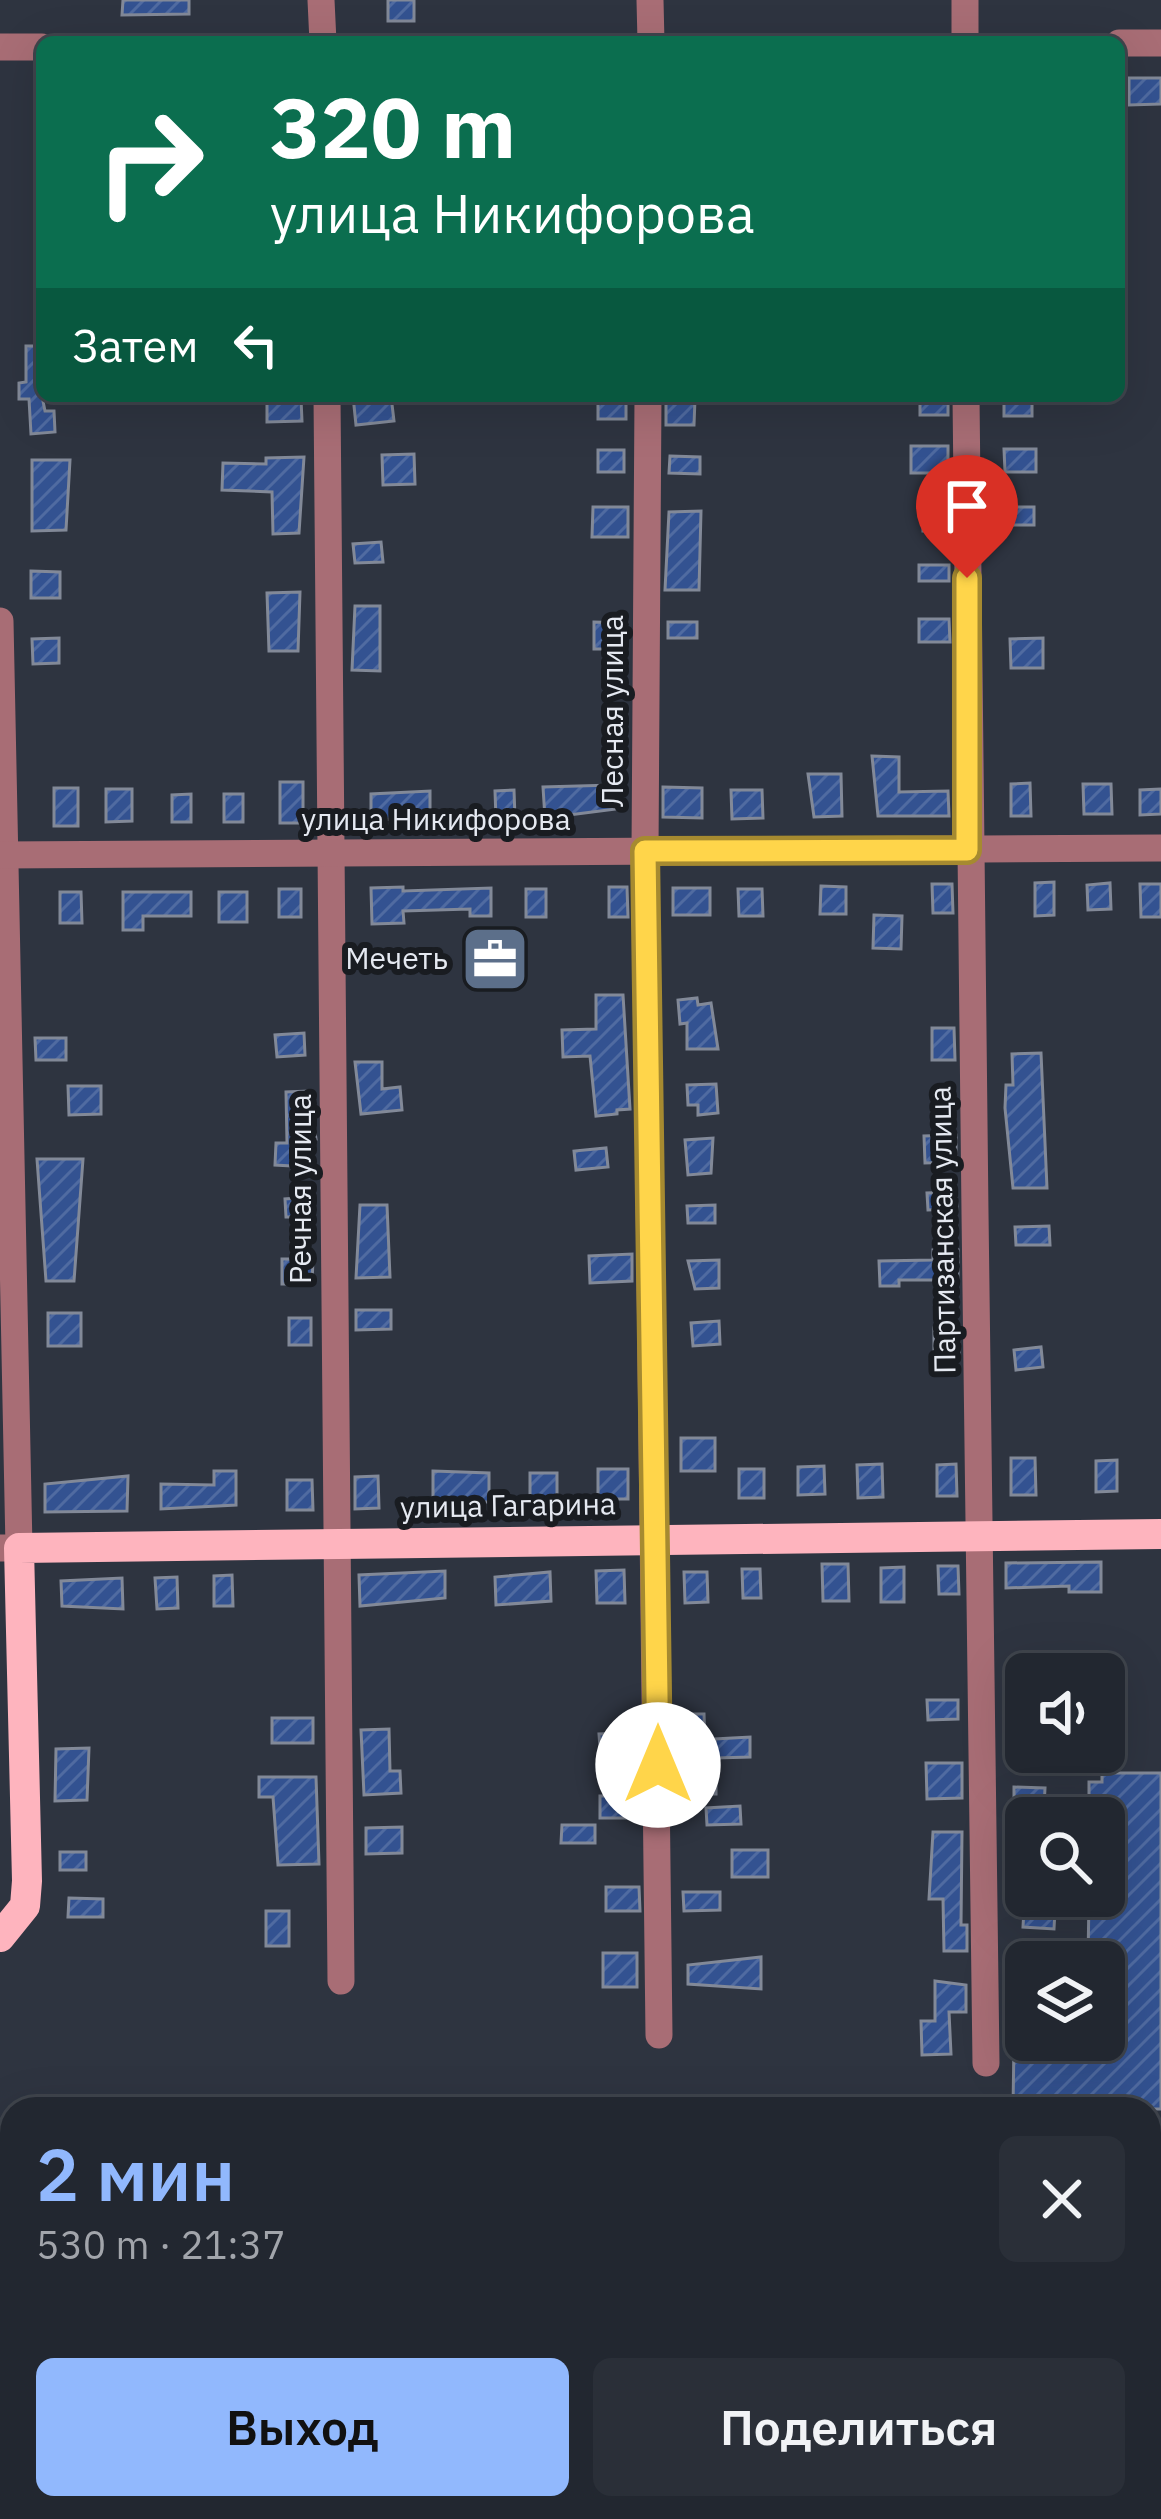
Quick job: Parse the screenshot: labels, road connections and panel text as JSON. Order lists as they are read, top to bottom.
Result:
{
  "streets": {
    "main road": ["улица Гагарина"],
    "street": [
      "Лесная улица",
      "улица Никифорова",
      "Речная улица",
      "Партизанская улица"
    ]
  },
  "crossings": [
    ["Лесная улица", "улица Никифорова"],
    ["Лесная улица", "улица Гагарина"],
    ["улица Никифорова", "Речная улица"],
    ["улица Никифорова", "Партизанская улица"],
    ["Речная улица", "улица Гагарина"],
    ["Партизанская улица", "улица Гагарина"]
  ],
  "places": {
    "office": ["Мечеть"]
  },
  "page": {
    "turn": ["320 m", "улица Никифорова"],
    "then": "Затем",
    "heading": ["2 мин", "530 m · 21:37"],
    "buttons": ["Выход", "Поделиться"]
  }
}
